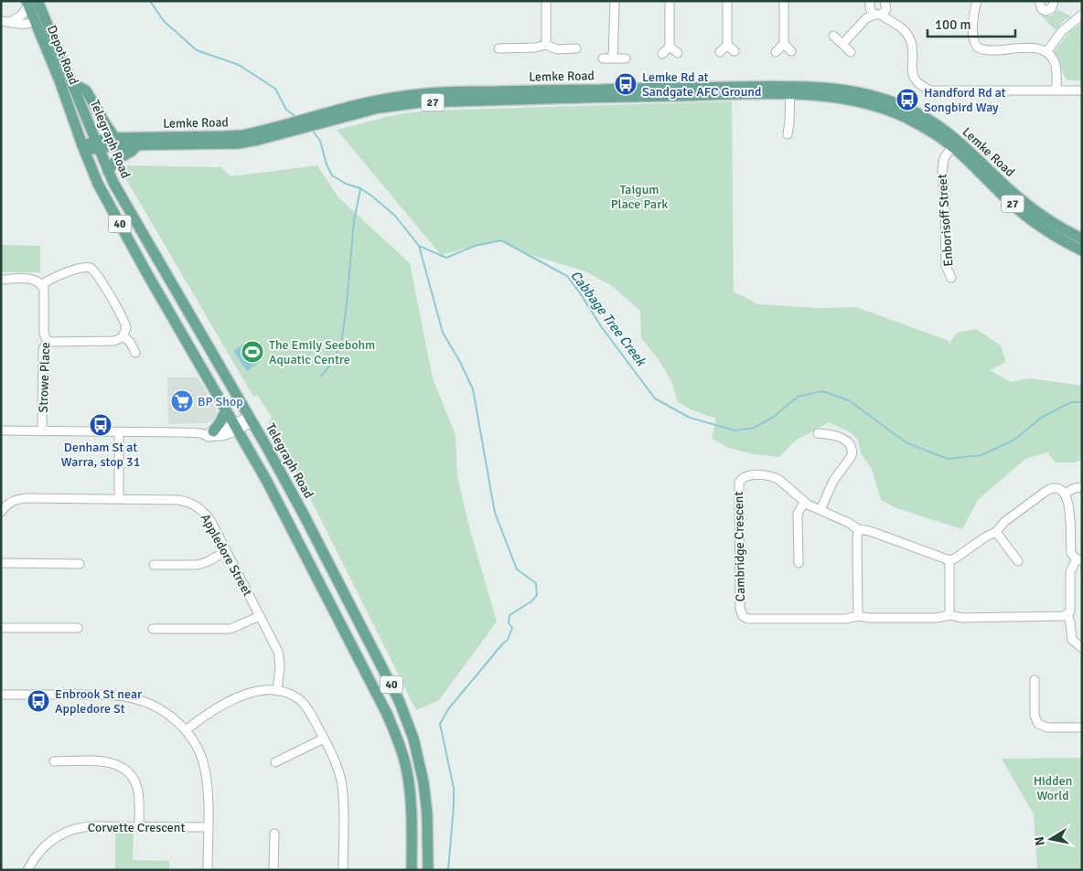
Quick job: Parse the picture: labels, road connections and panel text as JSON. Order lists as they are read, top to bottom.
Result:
{
  "streets": {
    "main road": [
      "Depot Road",
      "Lemke Road",
      "27",
      "Telegraph Road",
      "40"
    ],
    "street": [
      "Enborisoff Street",
      "Strowe Place",
      "Cambridge Crescent",
      "Appledore Street",
      "Corvette Crescent"
    ]
  },
  "crossings": [
    ["Depot Road", "Lemke Road"],
    ["Depot Road", "Telegraph Road"],
    ["Depot Road", "40"],
    ["Lemke Road", "Telegraph Road"],
    ["Lemke Road", "Enborisoff Street"],
    ["Lemke Road", "40"]
  ],
  "water": ["Cabbage Tree Creek"],
  "parks": ["Taigum Place Park", "Hidden World"],
  "places": {
    "bus stop": [
      "Lemke Rd at Sandgate AFC Ground",
      "Handford Rd at Songbird Way",
      "Denham St at Warra, stop 31",
      "Enbrook St near Appledore St"
    ],
    "sports": ["The Emily Seebohm Aquatic Centre"],
    "supermarket": ["BP Shop"]
  },
  "scale_bar": "100 m",
  "north": "left"
}
